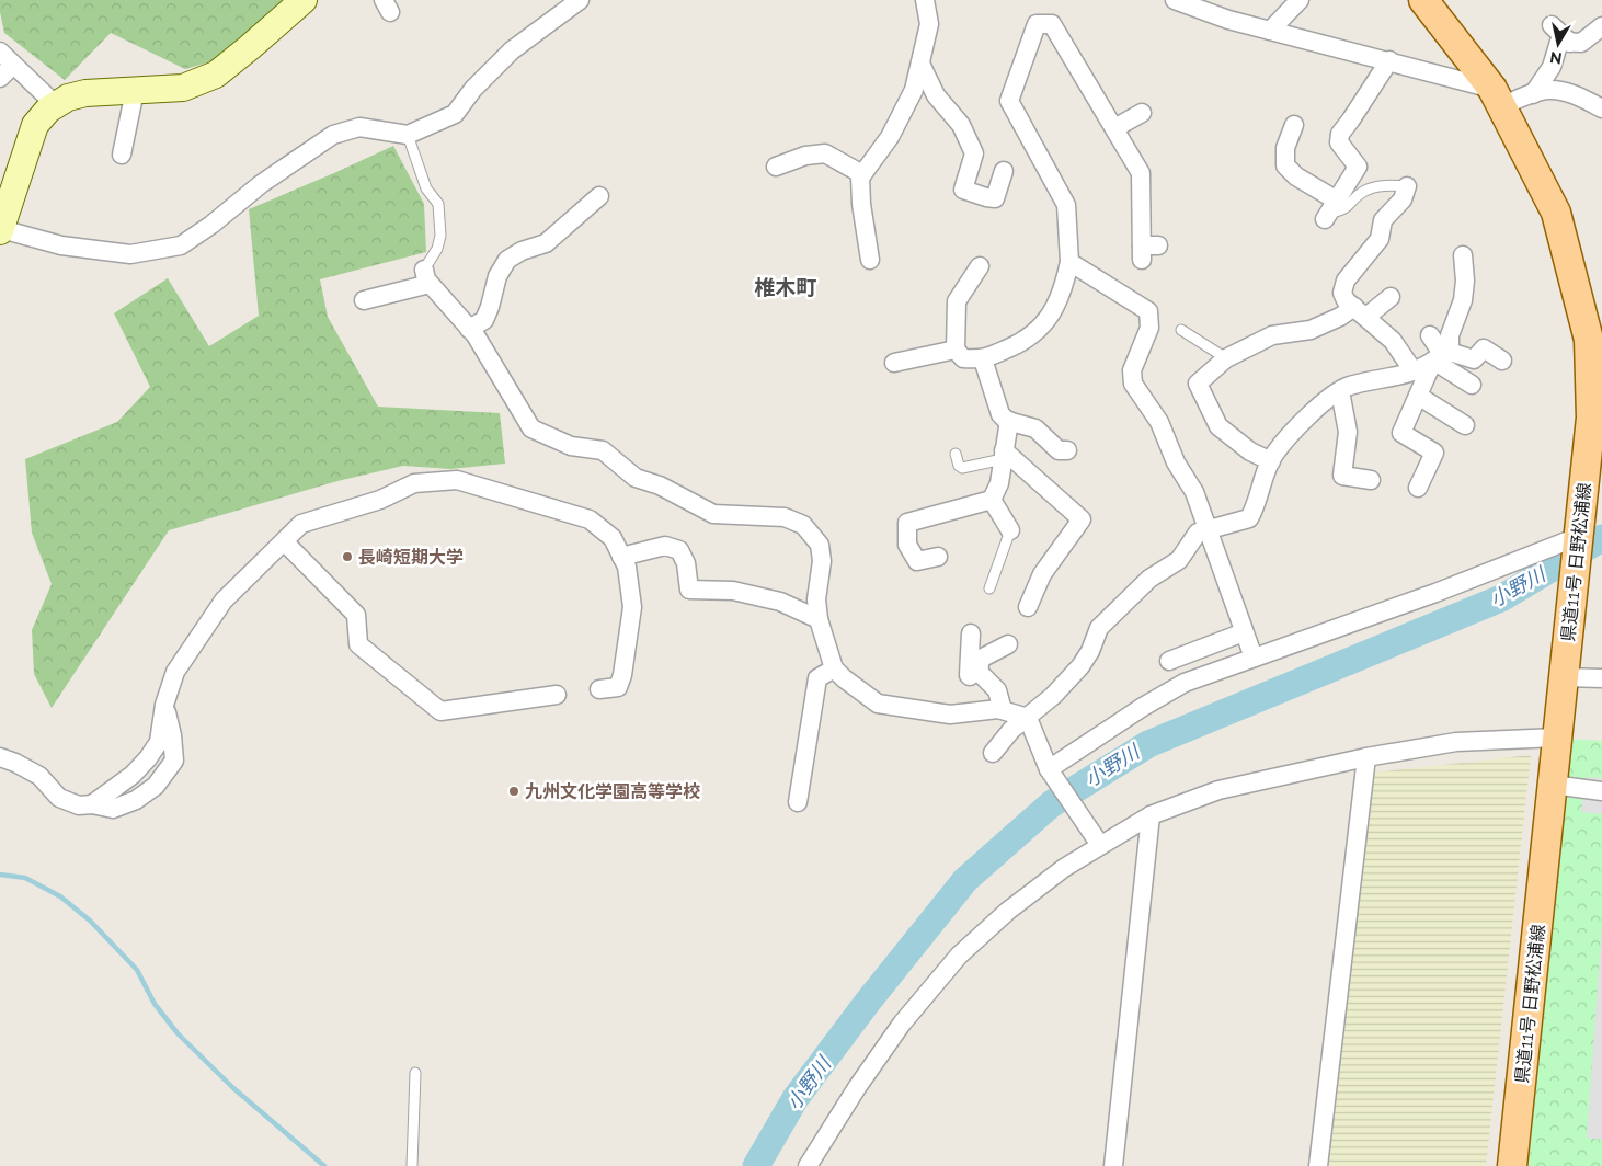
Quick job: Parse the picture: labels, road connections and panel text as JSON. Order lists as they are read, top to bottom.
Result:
{
  "streets": {
    "main road": ["県道11号 日野松浦線"]
  },
  "districts": ["椎木町"],
  "water": ["小野川"],
  "places": ["長崎短期大学", "九州文化学園高等学校"],
  "north": "bottom"
}
